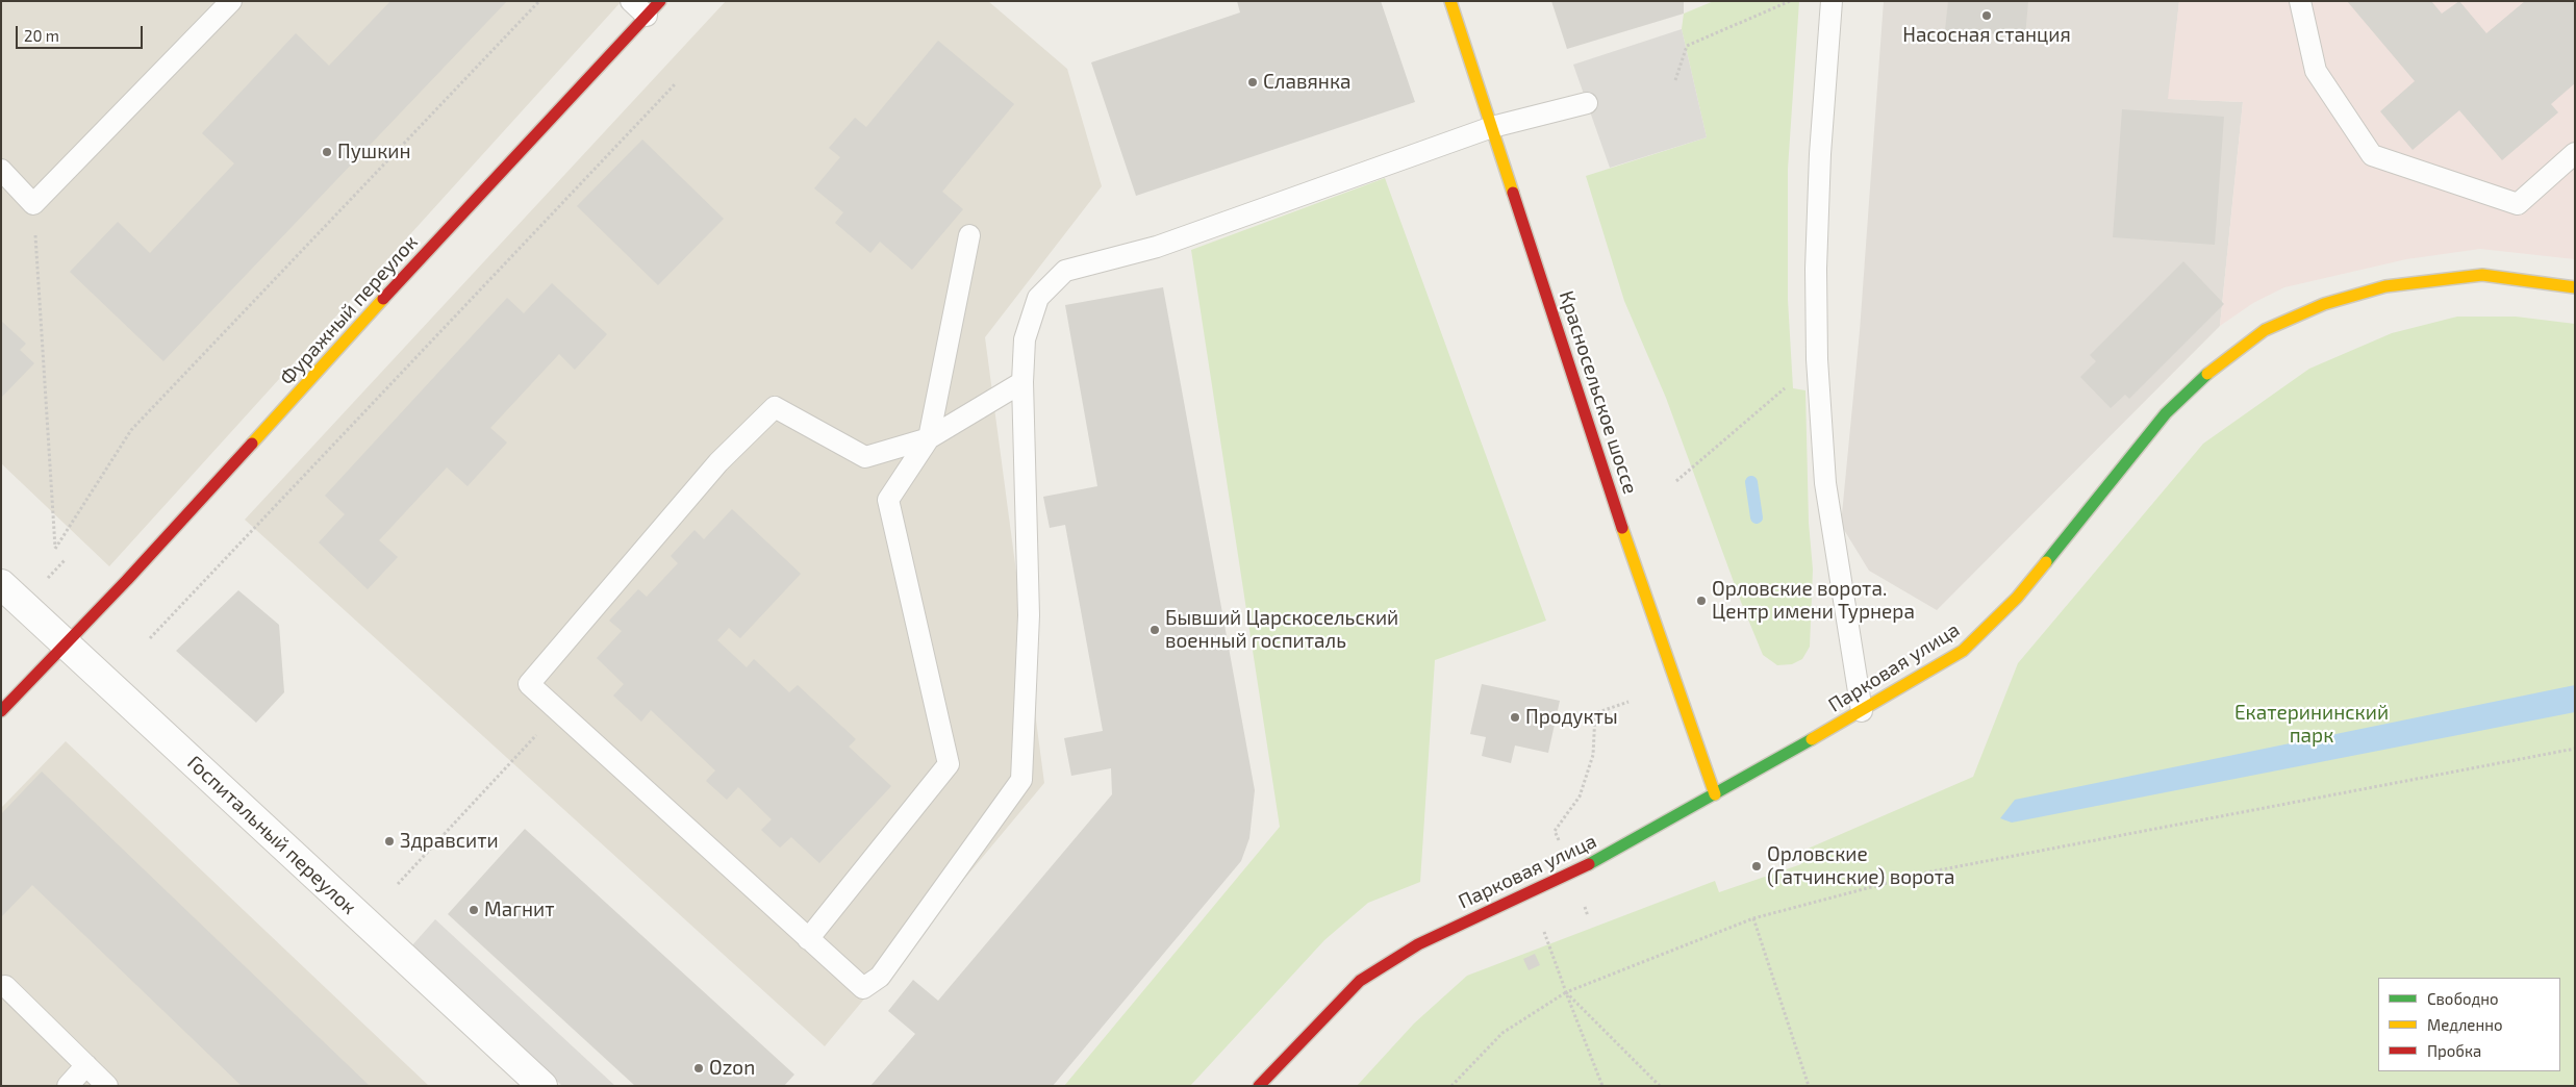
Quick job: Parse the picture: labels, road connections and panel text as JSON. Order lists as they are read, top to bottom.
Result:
{
  "streets": {
    "street": [
      "Фуражный переулок",
      "Красносельское шоссе",
      "Парковая улица",
      "Госпитальный переулок"
    ]
  },
  "crossings": [
    ["Фуражный переулок", "Госпитальный переулок"],
    ["Красносельское шоссе", "Парковая улица"]
  ],
  "parks": ["Екатерининский парк"],
  "places": [
    "Насосная станция",
    "Славянка",
    "Пушкин",
    "Орловские ворота. Центр имени Турнера",
    "Бывший Царскосельский военный госпиталь",
    "Продукты",
    "Здравсити",
    "Орловские (Гатчинские) ворота",
    "Магнит",
    "Ozon"
  ],
  "legend": ["Свободно", "Медленно", "Пробка"],
  "scale_bar": "20 m"
}
